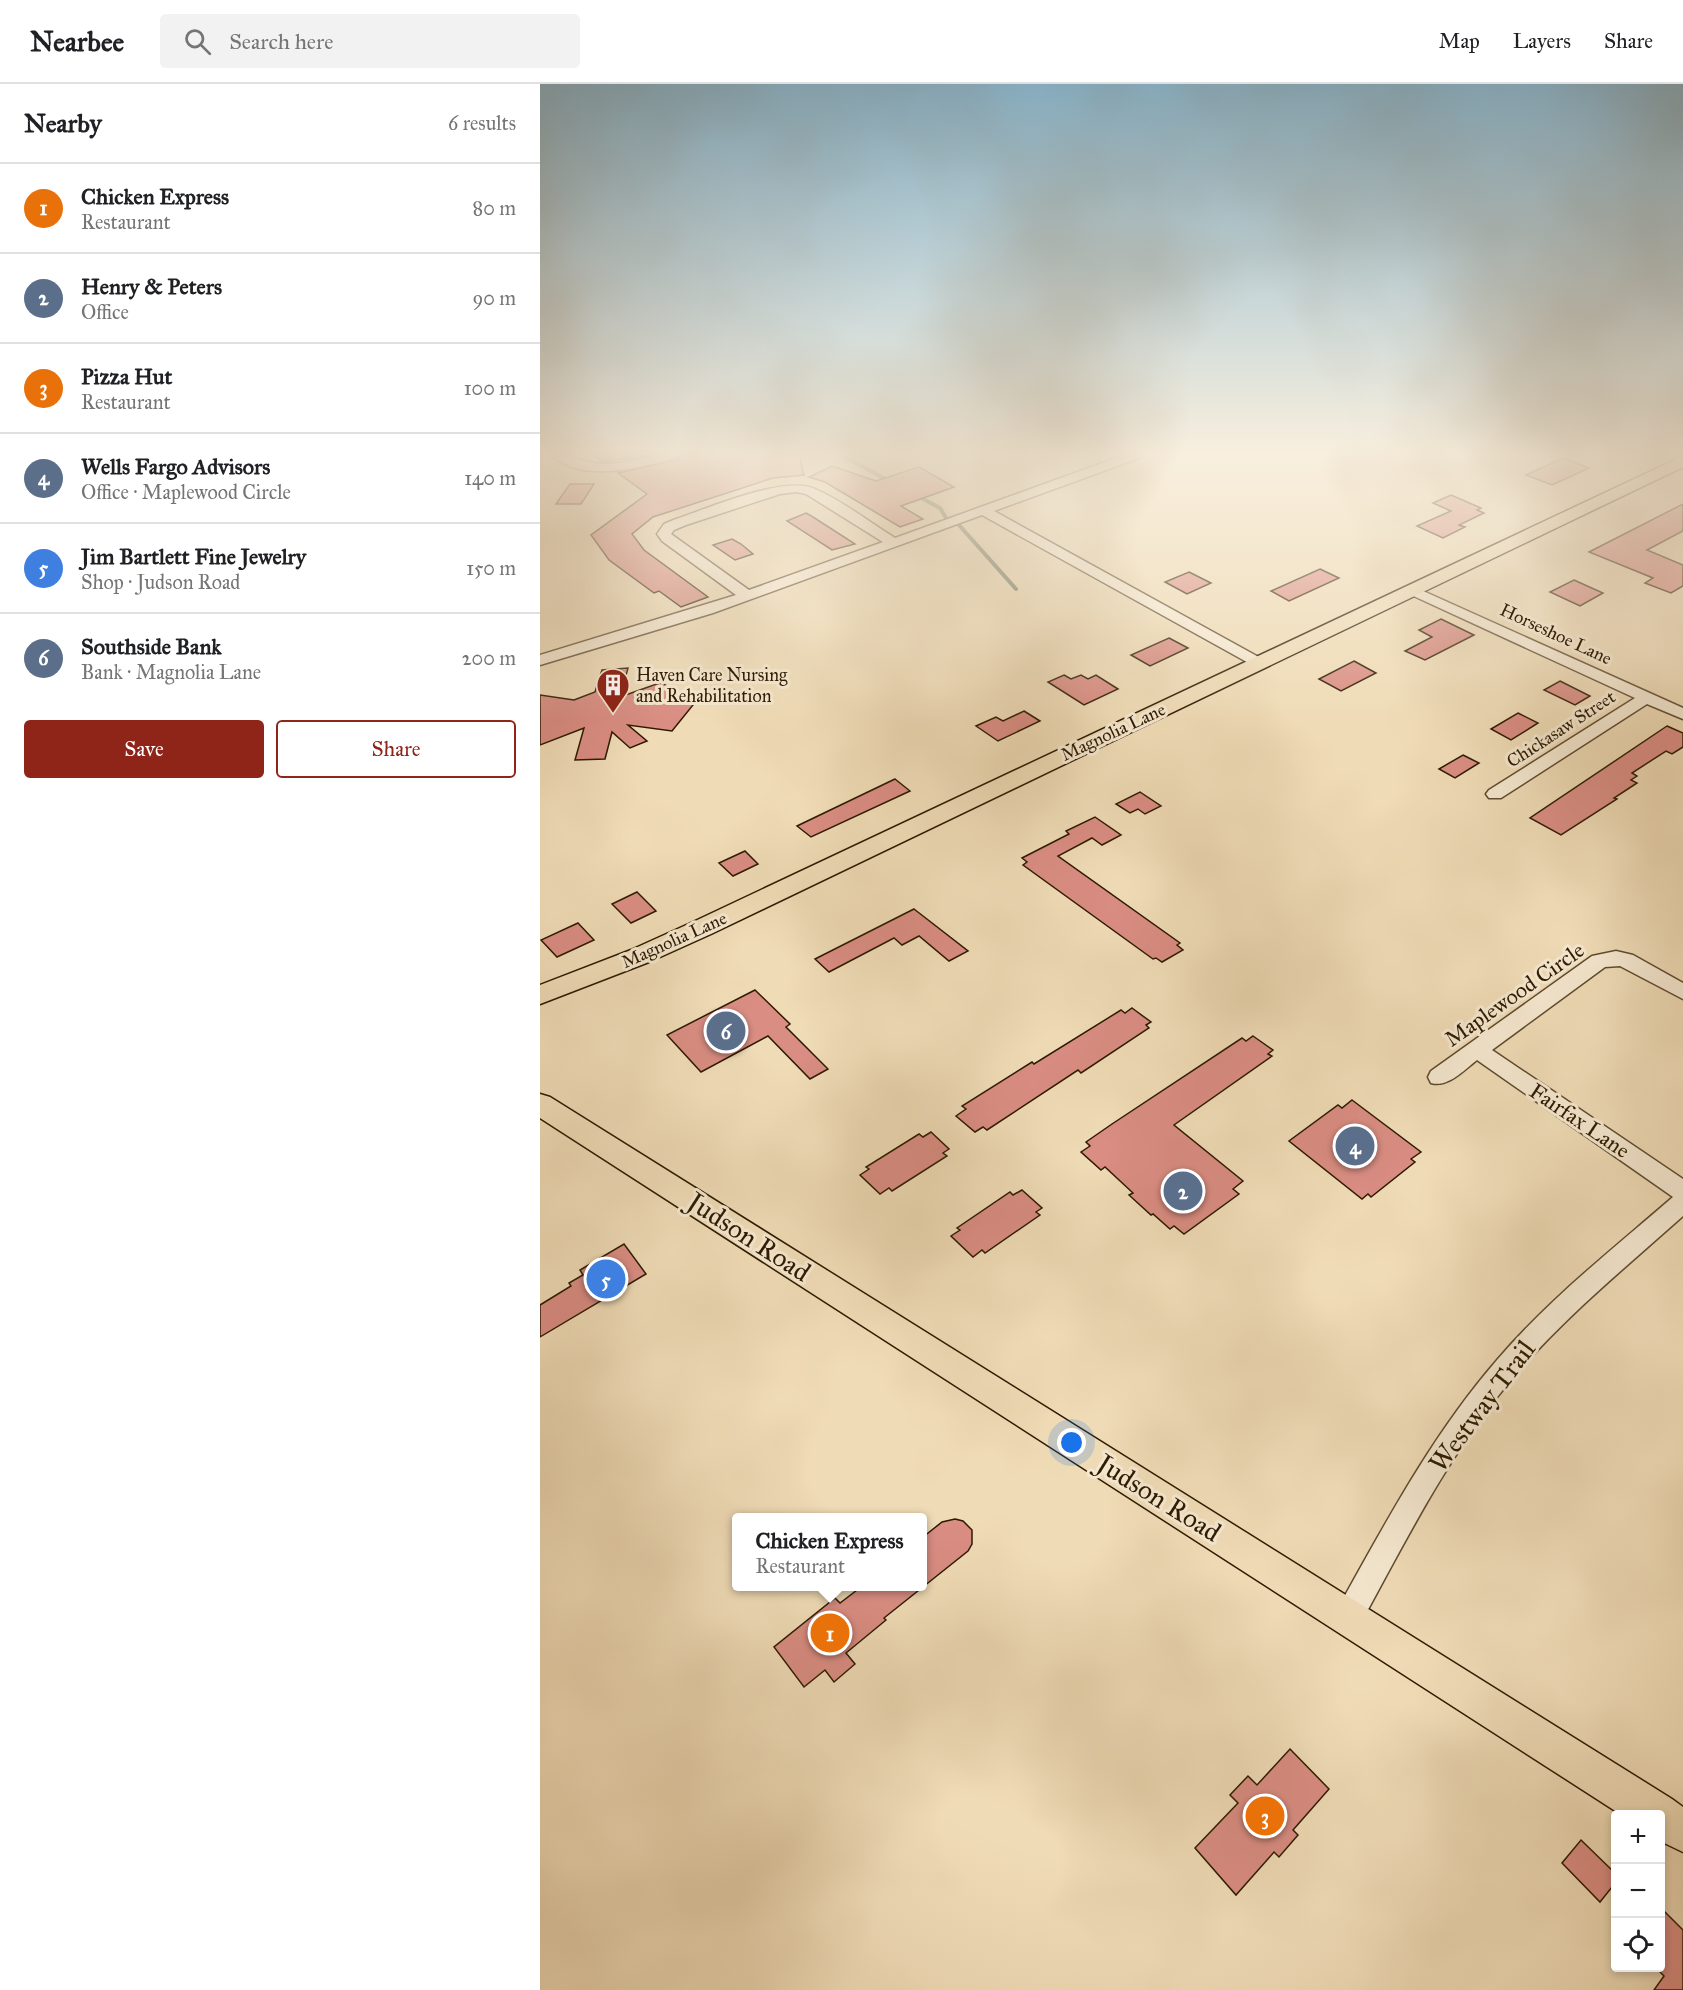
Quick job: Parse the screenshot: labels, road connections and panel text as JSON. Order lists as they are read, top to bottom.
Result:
{
  "streets": {
    "main road": ["Magnolia Lane", "Judson Road"],
    "street": [
      "Horseshoe Lane",
      "Chickasaw Street",
      "Maplewood Circle",
      "Fairfax Lane",
      "Westway Trail"
    ]
  },
  "crossings": [
    ["Horseshoe Lane", "Chickasaw Street"],
    ["Horseshoe Lane", "Magnolia Lane"],
    ["Maplewood Circle", "Fairfax Lane"],
    ["Judson Road", "Westway Trail"]
  ],
  "places": {
    "building": ["Haven Care Nursing and Rehabilitation"]
  },
  "page": {
    "header": "Nearbee",
    "search": "Search here",
    "nav": ["Map", "Layers", "Share"],
    "heading": ["Nearby", "6 results"],
    "list": [
      {
        "mark": "1",
        "name": "Chicken Express",
        "note": "Restaurant",
        "value": "80 m"
      },
      {
        "mark": "2",
        "name": "Henry & Peters",
        "note": "Office",
        "value": "90 m"
      },
      {
        "mark": "3",
        "name": "Pizza Hut",
        "note": "Restaurant",
        "value": "100 m"
      },
      {
        "mark": "4",
        "name": "Wells Fargo Advisors",
        "note": "Office · Maplewood Circle",
        "value": "140 m"
      },
      {
        "mark": "5",
        "name": "Jim Bartlett Fine Jewelry",
        "note": "Shop · Judson Road",
        "value": "150 m"
      },
      {
        "mark": "6",
        "name": "Southside Bank",
        "note": "Bank · Magnolia Lane",
        "value": "200 m"
      }
    ],
    "buttons": ["Save", "Share"],
    "pins": [
      "6",
      "4",
      "2",
      "5",
      "1",
      "3"
    ],
    "popup": ["Chicken Express", "Restaurant"],
    "map_buttons": ["+", "−"]
  }
}
